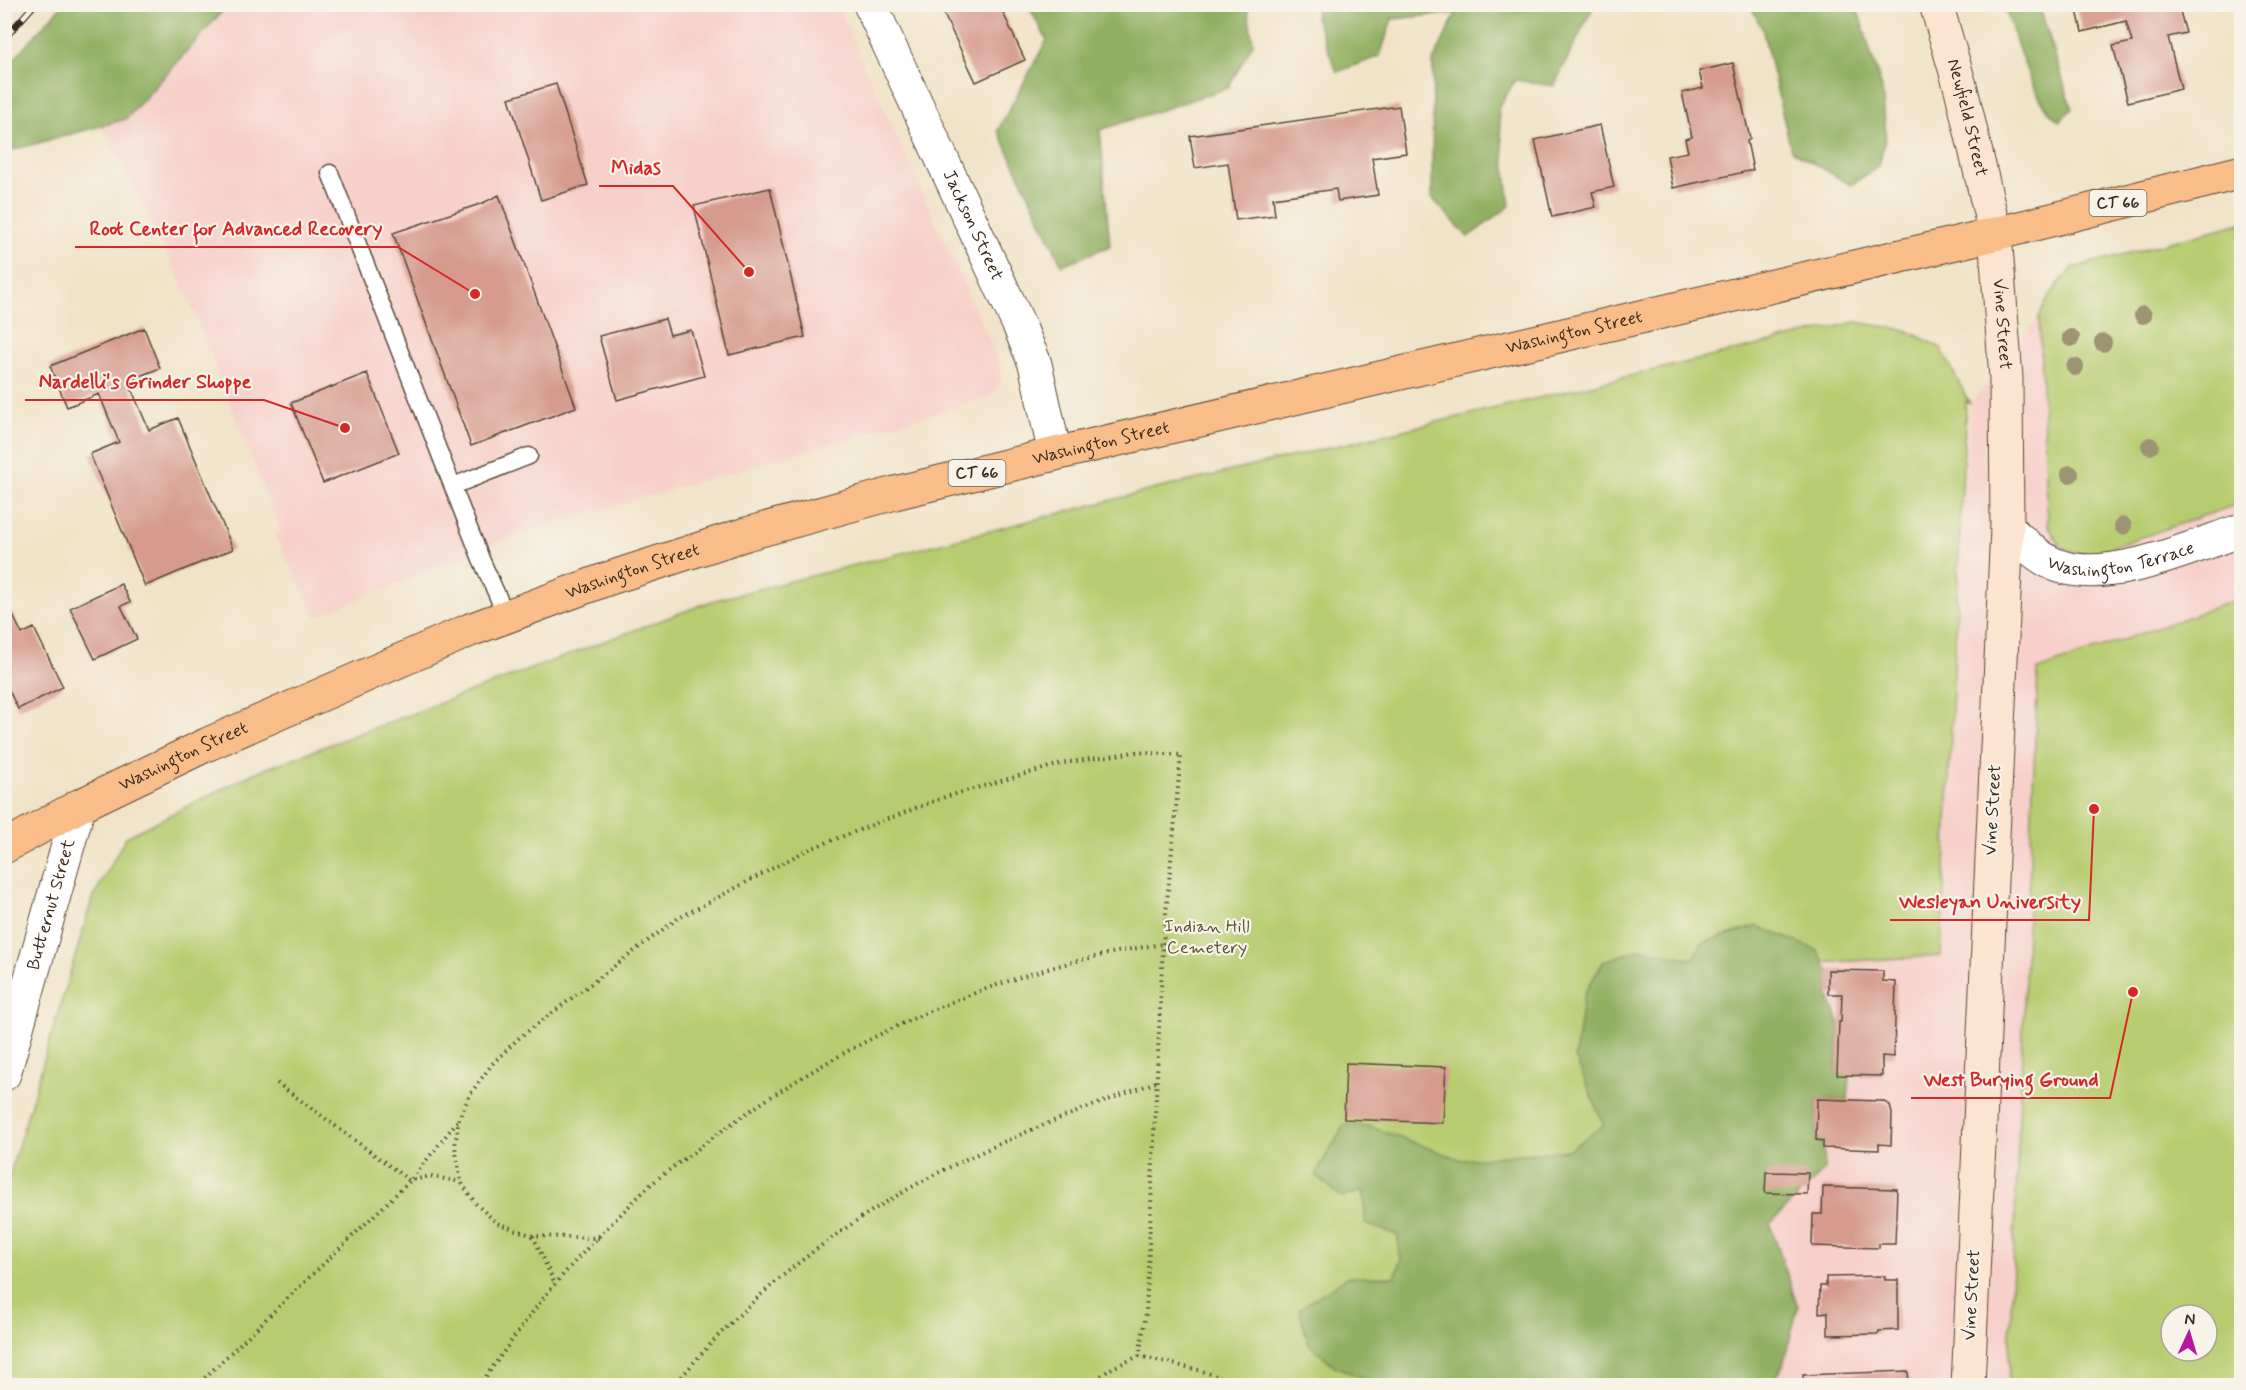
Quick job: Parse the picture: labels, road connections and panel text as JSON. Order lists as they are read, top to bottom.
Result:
{
  "streets": {
    "highway": ["CT 66", "Washington Street"],
    "street": [
      "Newfield Street",
      "Jackson Street",
      "Vine Street",
      "Washington Terrace",
      "Butternut Street"
    ]
  },
  "crossings": [
    ["Newfield Street", "Vine Street"],
    ["Newfield Street", "Washington Street"],
    ["Jackson Street", "Washington Street"],
    ["Vine Street", "Washington Street"],
    ["Vine Street", "Washington Terrace"],
    ["Washington Street", "Butternut Street"]
  ],
  "parks": ["Indian Hill Cemetery"],
  "places": [
    "Midas",
    "Root Center for Advanced Recovery",
    "Nardelli's Grinder Shoppe",
    "Wesleyan University",
    "West Burying Ground"
  ],
  "north": "top"
}
